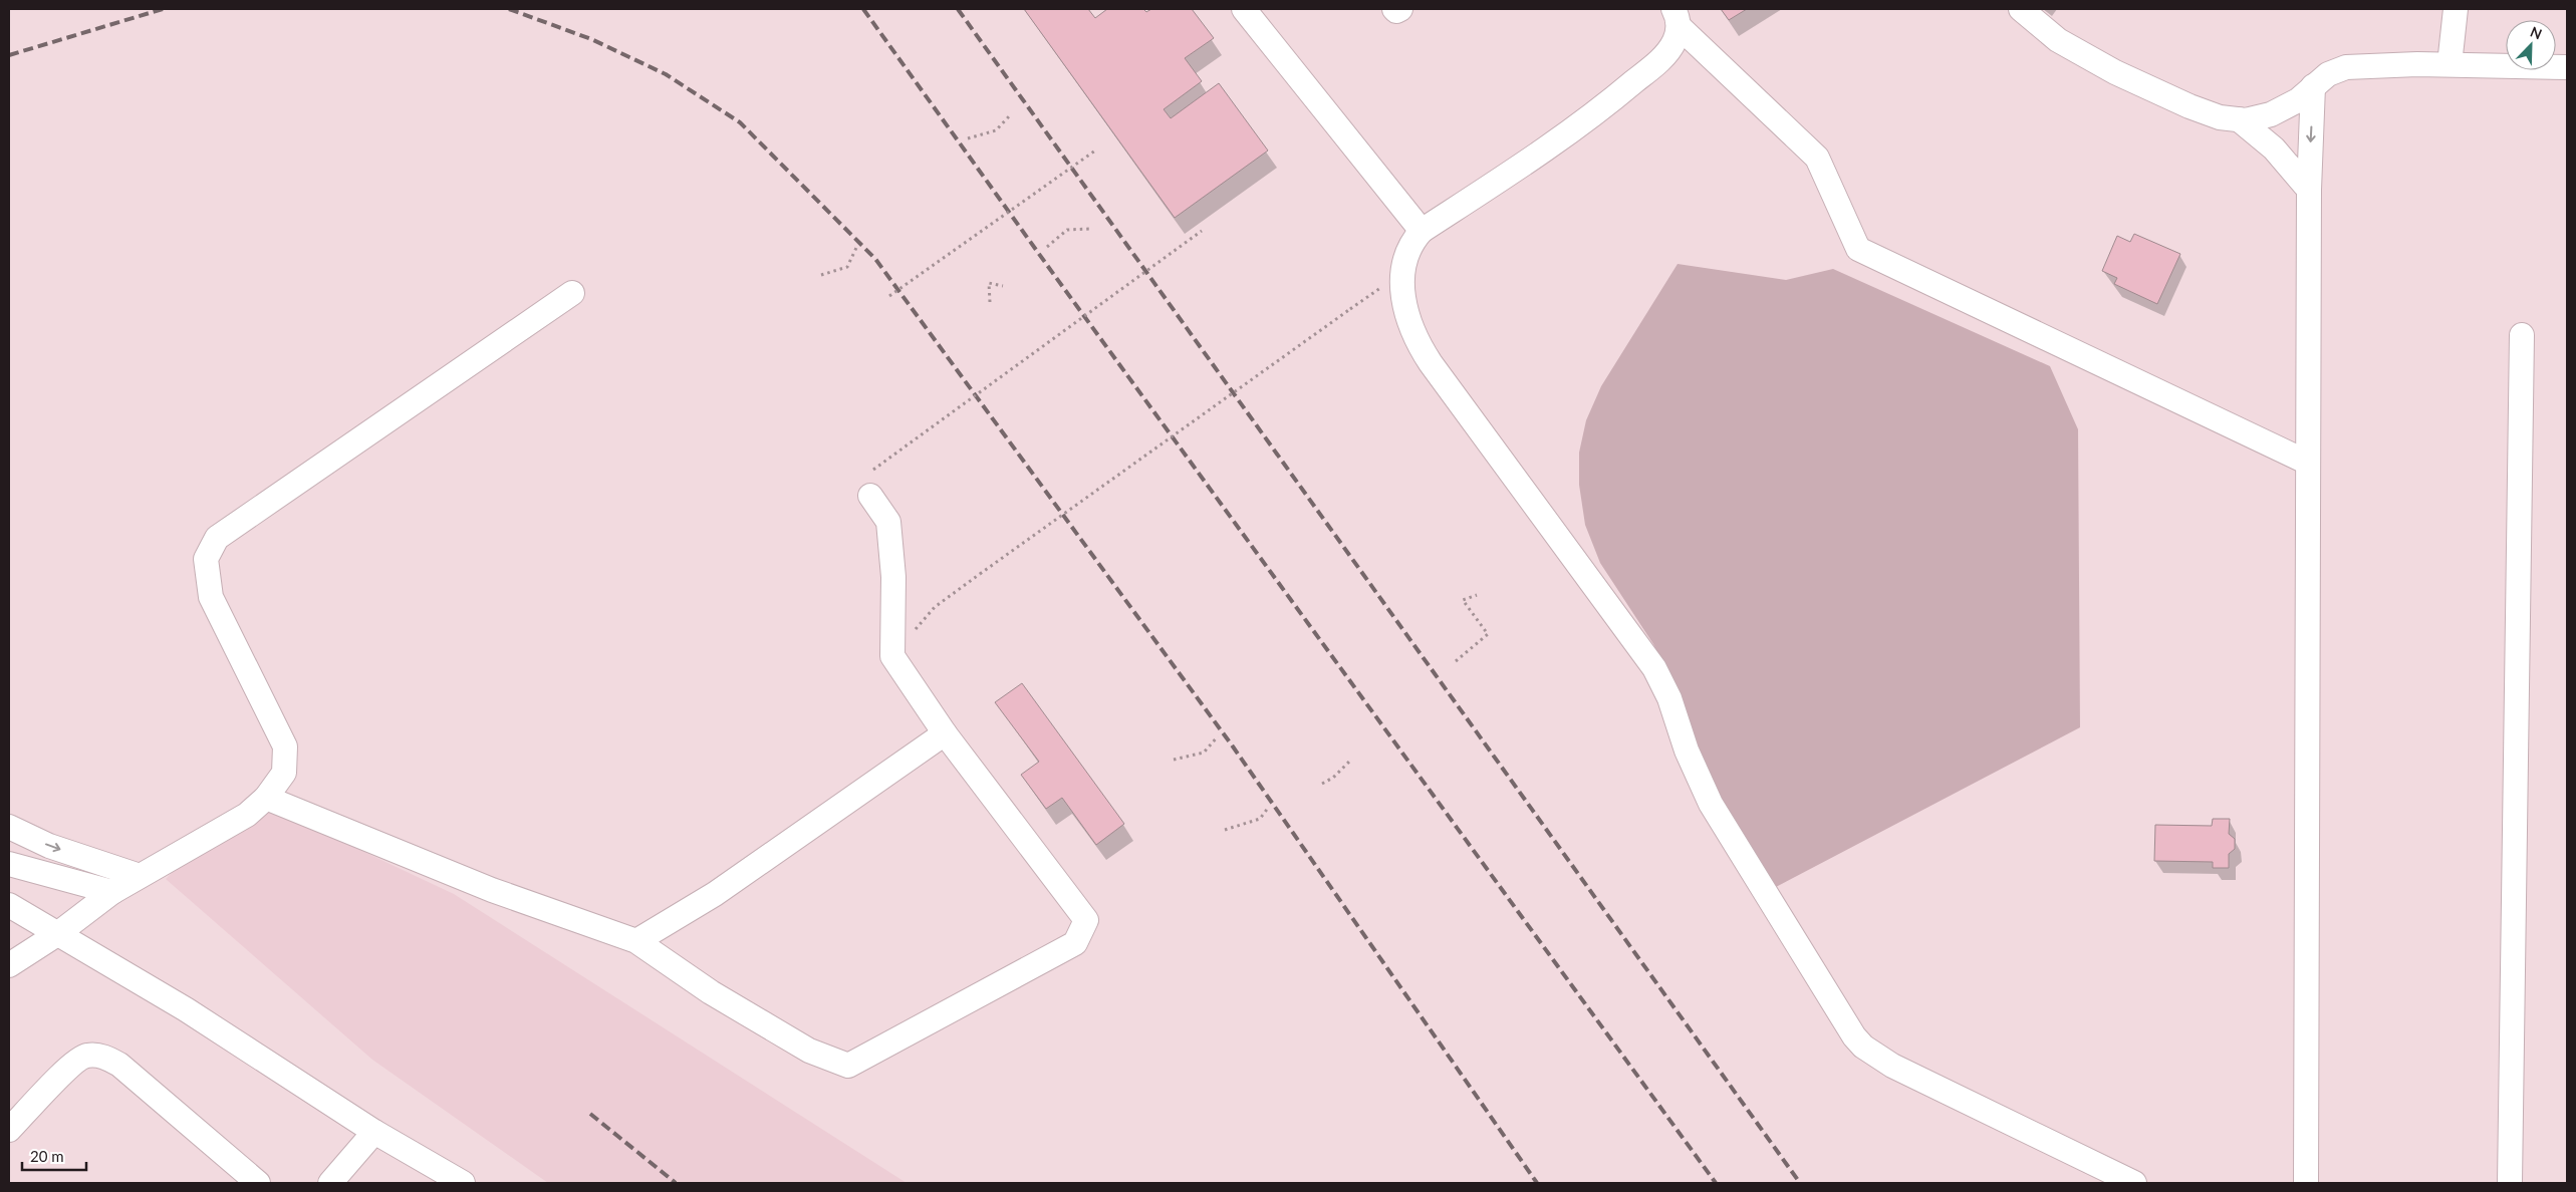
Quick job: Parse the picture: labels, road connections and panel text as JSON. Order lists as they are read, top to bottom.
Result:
{
  "scale_bar": "20 m",
  "north": "top right"
}
